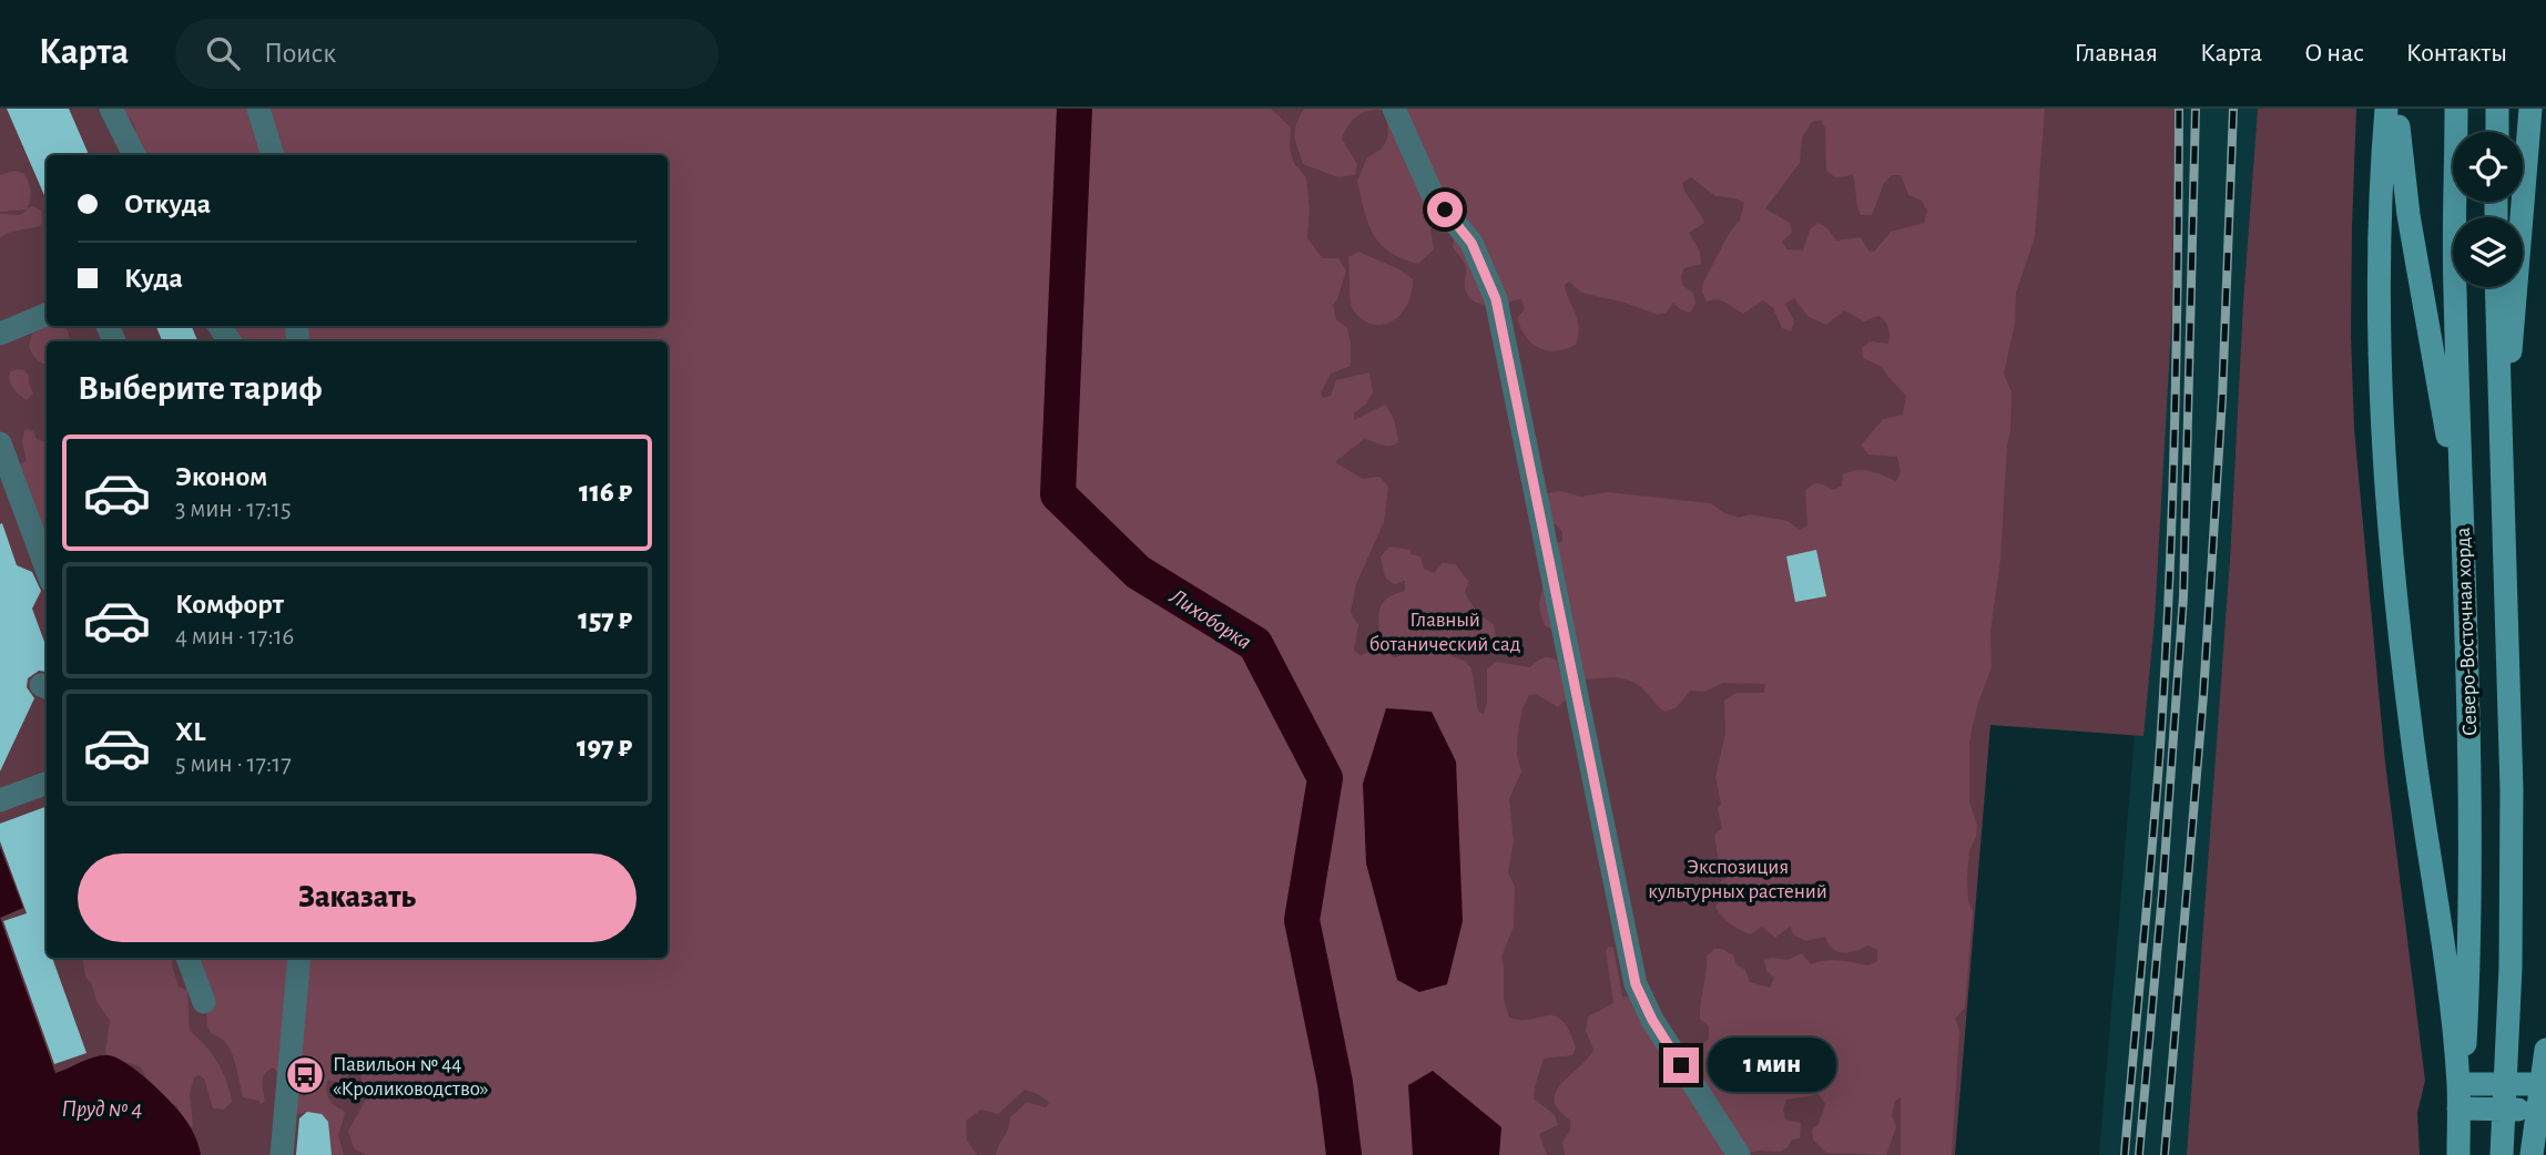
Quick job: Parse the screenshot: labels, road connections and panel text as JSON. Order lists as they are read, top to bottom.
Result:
{
  "streets": {
    "main road": ["Северо-Восточная хорда"]
  },
  "water": ["Лихоборка", "Пруд № 4"],
  "parks": ["Главный ботанический сад", "Экспозиция культурных растений"],
  "places": {
    "bus stop": ["Павильон № 44 «Кролиководство»"]
  },
  "page": {
    "header": "Карта",
    "search": "Поиск",
    "nav": [
      "Главная",
      "Карта",
      "О нас",
      "Контакты"
    ],
    "banner": ["Откуда", "Куда"],
    "heading": "Выберите тариф",
    "list": [
      {
        "name": "Эконом",
        "note": "3 мин · 17:15",
        "value": "116 ₽"
      },
      {
        "name": "Комфорт",
        "note": "4 мин · 17:16",
        "value": "157 ₽"
      },
      {
        "name": "XL",
        "note": "5 мин · 17:17",
        "value": "197 ₽"
      }
    ],
    "buttons": "Заказать",
    "bubble": "1 мин"
  }
}
